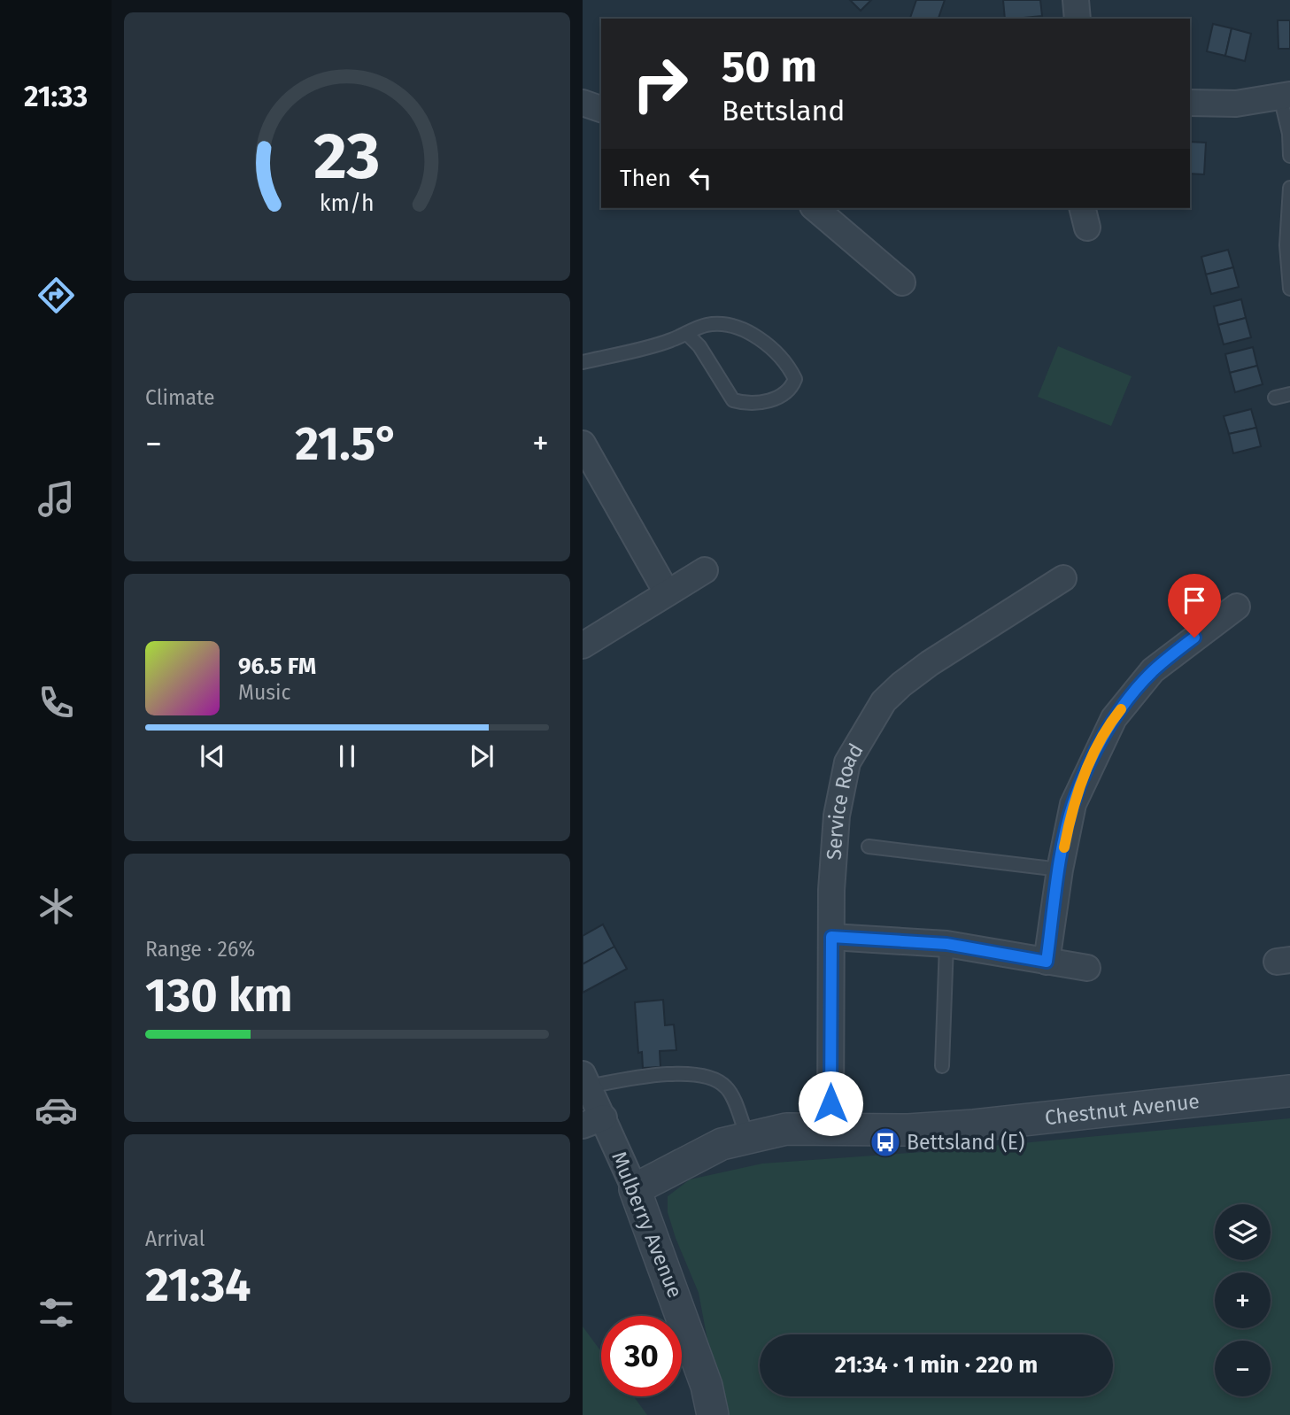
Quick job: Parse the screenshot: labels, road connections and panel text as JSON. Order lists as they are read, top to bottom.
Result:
{
  "streets": {
    "street": ["Service Road", "Chestnut Avenue", "Mulberry Avenue"]
  },
  "crossings": [
    ["Service Road", "Chestnut Avenue"],
    ["Chestnut Avenue", "Mulberry Avenue"]
  ],
  "places": {
    "bus stop": ["Bettsland (E)"]
  },
  "page": {
    "tabs": "21:33",
    "turn": ["50 m", "Bettsland"],
    "then": "Then",
    "tile": [
      "Climate",
      ["Range · 26%", "130 km"],
      ["Arrival", "21:34"]
    ],
    "heat": ["−", "21.5°", "+"],
    "song": ["96.5 FM", "Music"],
    "map_buttons": ["+", "−"],
    "limit": "30",
    "trip": "21:34 · 1 min · 220 m",
    "gauge": ["23", "km/h"]
  }
}
